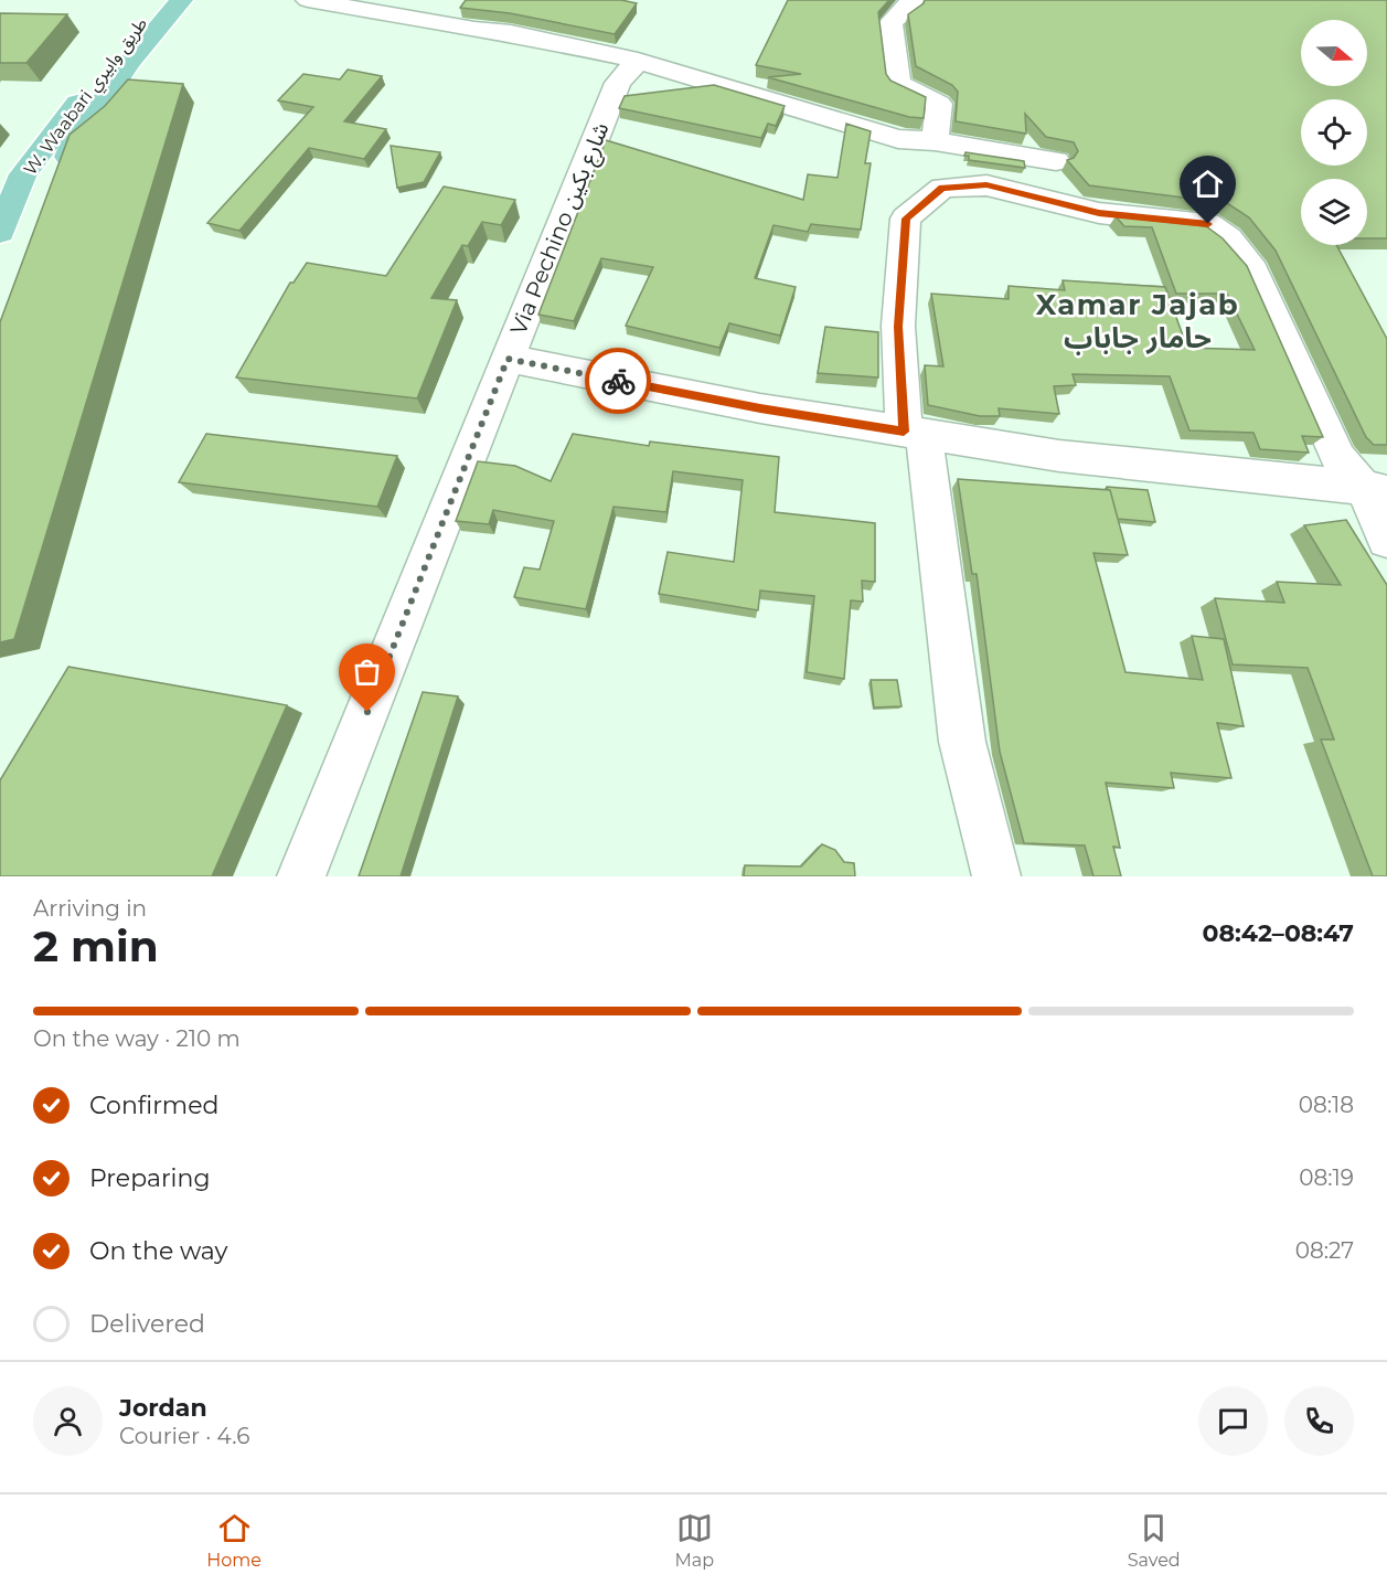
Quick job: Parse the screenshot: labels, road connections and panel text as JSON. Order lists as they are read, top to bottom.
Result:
{
  "streets": {
    "main road": ["W. Waabari طريق وابيري"],
    "street": ["Via Pechino شارع بكين"]
  },
  "districts": ["Xamar Jajab حامار جاباب"],
  "north": "right",
  "page": {
    "heading": ["2 min", "Arriving in", "08:42–08:47"],
    "panel": ["Jordan", "Courier · 4.6"],
    "bar": "On the way · 210 m",
    "list": [
      ["Confirmed", "08:18"],
      ["Preparing", "08:19"],
      ["On the way", "08:27"],
      "Delivered"
    ],
    "tabs": ["Home", "Map", "Saved"]
  }
}
